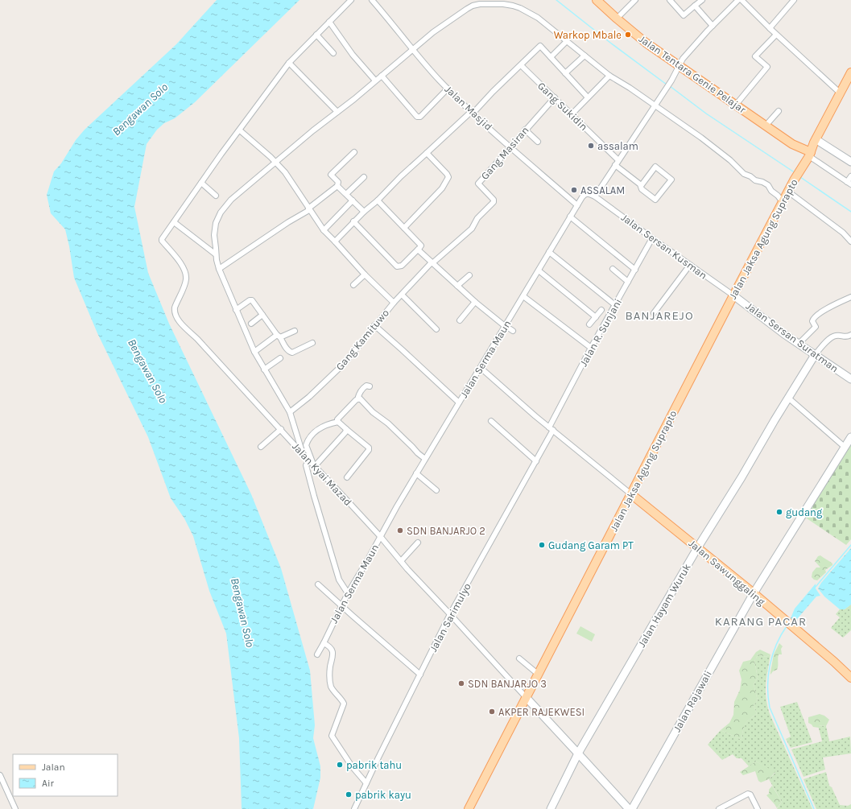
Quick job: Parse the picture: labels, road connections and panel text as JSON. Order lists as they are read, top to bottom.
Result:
{
  "streets": {
    "main road": [
      "Jalan Tentara Genie Pelajar",
      "Jalan Jaksa Agung Suprapto",
      "Jalan Sersan Suratman",
      "Jalan Sawunggaling",
      "Jalan Hayam Wuruk",
      "Jalan Rajawali"
    ],
    "street": [
      "Gang Sukidin",
      "Jalan Masjid",
      "Gang Masiran",
      "Jalan Sersan Kusman",
      "Jalan R. Sunjani",
      "Gang Kamituwo",
      "Jalan Serma Maun",
      "Jalan Kyai Mazad",
      "Jalan Sarimulyo"
    ]
  },
  "crossings": [
    ["Jalan Tentara Genie Pelajar", "Jalan Jaksa Agung Suprapto"],
    ["Gang Sukidin", "Gang Masiran"],
    ["Jalan Masjid", "Gang Masiran"],
    ["Jalan Masjid", "Jalan Serma Maun"],
    ["Gang Masiran", "Gang Kamituwo"],
    ["Jalan Jaksa Agung Suprapto", "Jalan Sersan Kusman"],
    ["Jalan Jaksa Agung Suprapto", "Jalan Sersan Suratman"],
    ["Jalan Jaksa Agung Suprapto", "Jalan Kyai Mazad"],
    ["Jalan Jaksa Agung Suprapto", "Jalan Sawunggaling"],
    ["Jalan Sersan Kusman", "Jalan R. Sunjani"],
    ["Jalan Sersan Kusman", "Jalan Sersan Suratman"],
    ["Jalan Sersan Kusman", "Jalan Serma Maun"],
    ["Jalan R. Sunjani", "Jalan Sarimulyo"],
    ["Jalan Sersan Suratman", "Jalan Hayam Wuruk"],
    ["Jalan Serma Maun", "Jalan Kyai Mazad"],
    ["Jalan Kyai Mazad", "Jalan Sarimulyo"],
    ["Jalan Sawunggaling", "Jalan Hayam Wuruk"],
    ["Jalan Sawunggaling", "Jalan Rajawali"]
  ],
  "districts": ["BANJAREJO", "KARANG PACAR"],
  "water": ["Bengawan Solo"],
  "places": [
    "Warkop Mbale",
    "assalam",
    "ASSALAM",
    "gudang",
    "SDN BANJARJO 2",
    "Gudang Garam PT",
    "SDN BANJARJO 3",
    "AKPER RAJEKWESI",
    "pabrik tahu",
    "pabrik kayu"
  ],
  "legend": ["Jalan", "Air"]
}
